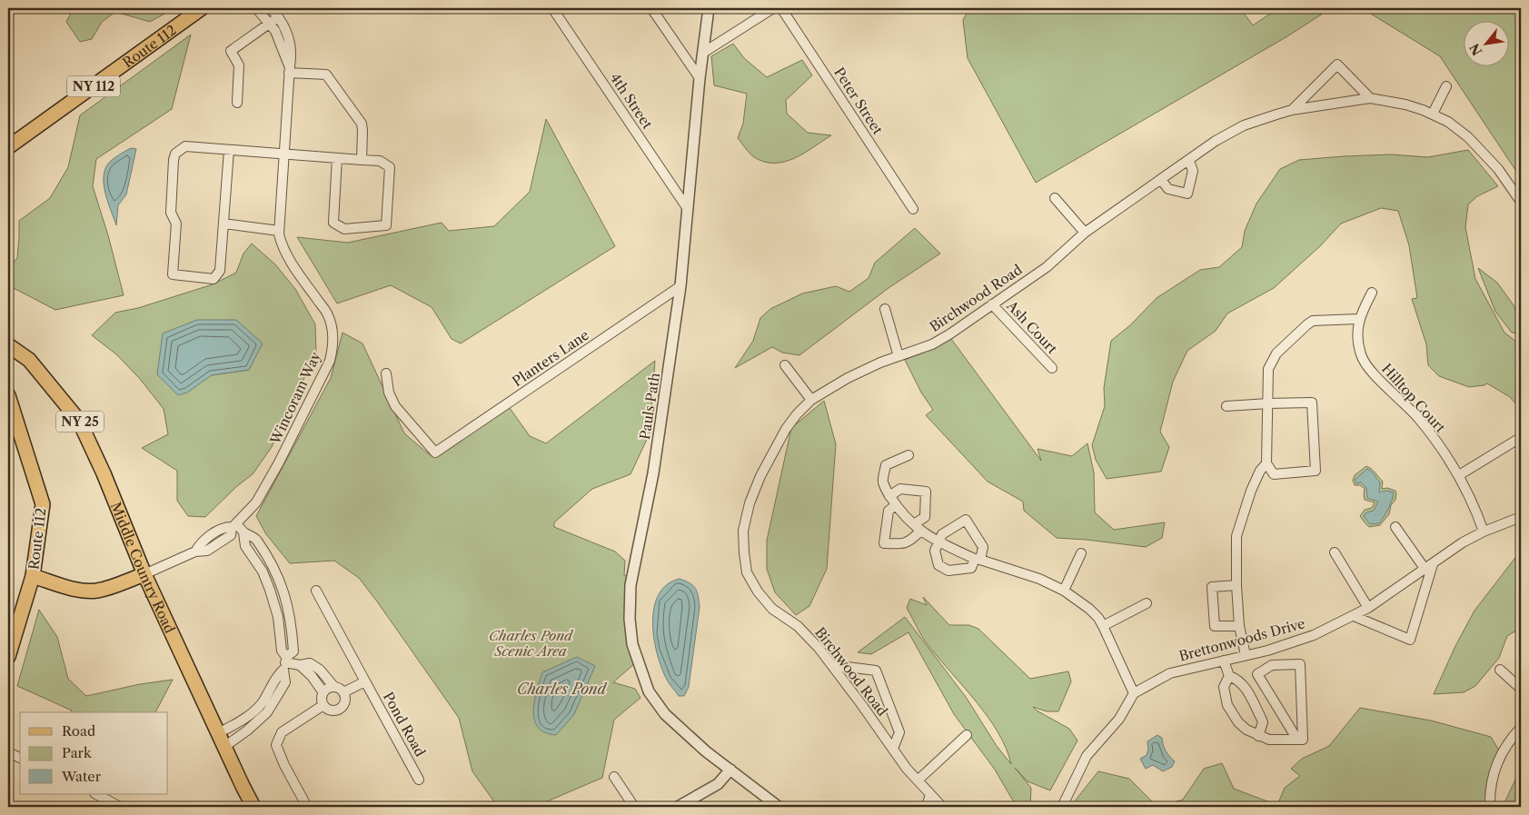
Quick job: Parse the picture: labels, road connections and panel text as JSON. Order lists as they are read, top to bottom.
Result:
{
  "streets": {
    "main road": [
      "Route 112",
      "NY 112",
      "NY 25",
      "Middle Country Road"
    ],
    "street": [
      "4th Street",
      "Peter Street",
      "Birchwood Road",
      "Ash Court",
      "Planters Lane",
      "Wincoram Way",
      "Hilltop Court",
      "Pauls Path",
      "Brettonwoods Drive",
      "Pond Road"
    ]
  },
  "crossings": [
    ["4th Street", "Pauls Path"],
    ["Birchwood Road", "Ash Court"],
    ["Planters Lane", "Pauls Path"],
    ["Wincoram Way", "Middle Country Road"],
    ["Hilltop Court", "Brettonwoods Drive"]
  ],
  "water": ["Charles Pond"],
  "parks": ["Charles Pond Scenic Area"],
  "legend": ["Road", "Park", "Water"],
  "north": "bottom left"
}
